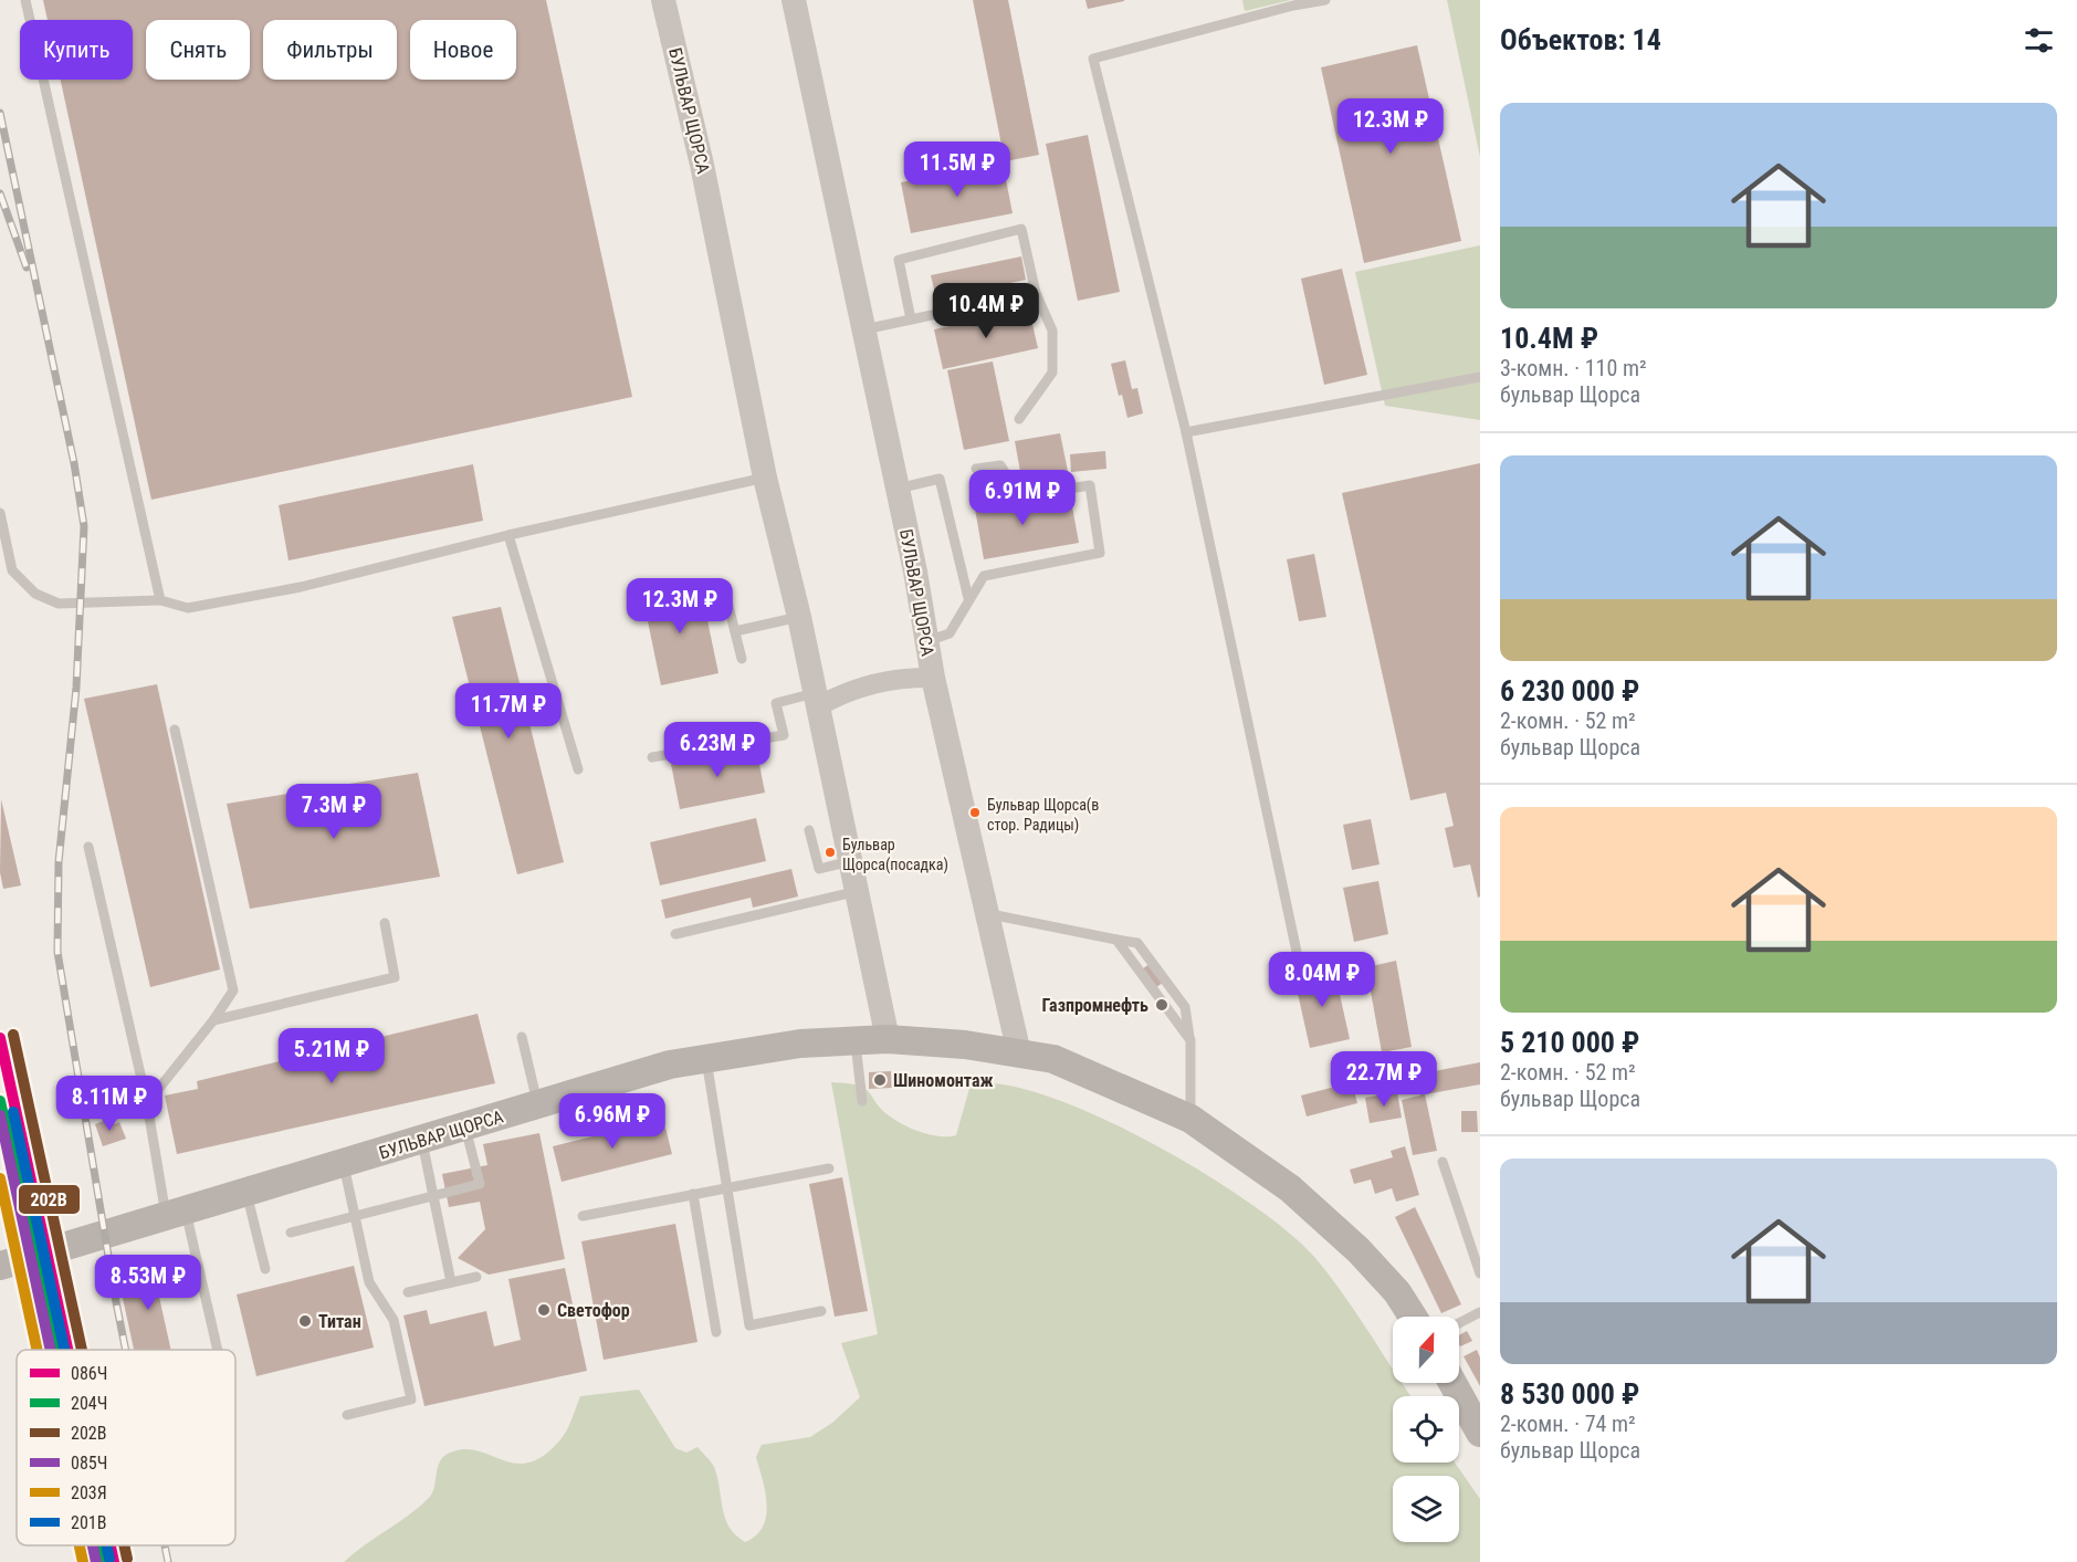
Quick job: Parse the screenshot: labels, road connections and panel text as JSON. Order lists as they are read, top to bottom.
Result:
{
  "streets": {
    "main road": ["БУЛЬВАР ЩОРСА"]
  },
  "places": [
    "Бульвар Щорса(в стор. Радицы)",
    "Бульвар Щорса(посадка)",
    "Газпромнефть",
    "Шиномонтаж",
    "Светофор",
    "Титан"
  ],
  "lines": [
    "transit line 202В",
    "transit line 086Ч",
    "transit line 204Ч",
    "transit line 201В",
    "transit line 085Ч",
    "transit line 203Я"
  ],
  "legend": [
    "086Ч",
    "204Ч",
    "202В",
    "085Ч",
    "203Я",
    "201В"
  ],
  "north": "top",
  "page": {
    "heading": "Объектов: 14",
    "chip": [
      "Купить",
      "Снять",
      "Фильтры",
      "Новое"
    ],
    "list": [
      {
        "name": "10.4M ₽",
        "note": "3-комн. · 110 m² · бульвар Щорса"
      },
      {
        "name": "6 230 000 ₽",
        "note": "2-комн. · 52 m² · бульвар Щорса"
      },
      {
        "name": "5 210 000 ₽",
        "note": "2-комн. · 52 m² · бульвар Щорса"
      },
      {
        "name": "8 530 000 ₽",
        "note": "2-комн. · 74 m² · бульвар Щорса"
      }
    ],
    "price": [
      "12.3M ₽",
      "11.5M ₽",
      "10.4M ₽",
      "6.91M ₽",
      "12.3M ₽",
      "11.7M ₽",
      "6.23M ₽",
      "7.3M ₽",
      "8.04M ₽",
      "5.21M ₽",
      "22.7M ₽",
      "8.11M ₽",
      "6.96M ₽",
      "8.53M ₽"
    ]
  }
}
